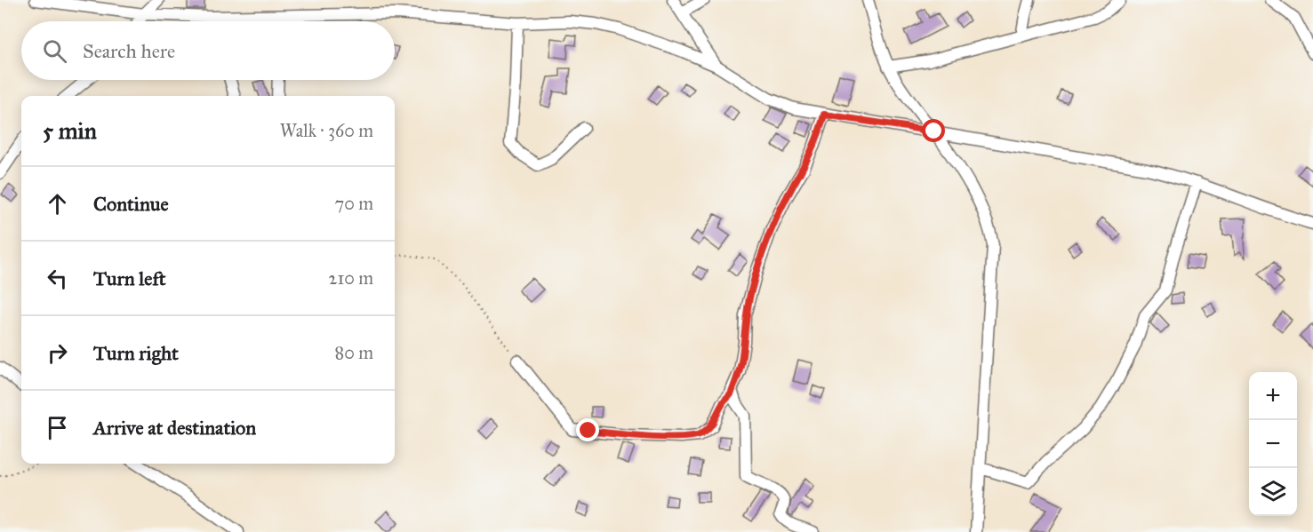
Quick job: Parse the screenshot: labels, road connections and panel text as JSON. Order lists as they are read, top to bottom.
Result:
{
  "page": {
    "search": "Search here",
    "heading": ["5 min", "Walk · 360 m"],
    "list": [
      ["Continue", "70 m"],
      ["Turn left", "210 m"],
      ["Turn right", "80 m"],
      "Arrive at destination"
    ],
    "map_buttons": ["+", "−"]
  }
}
